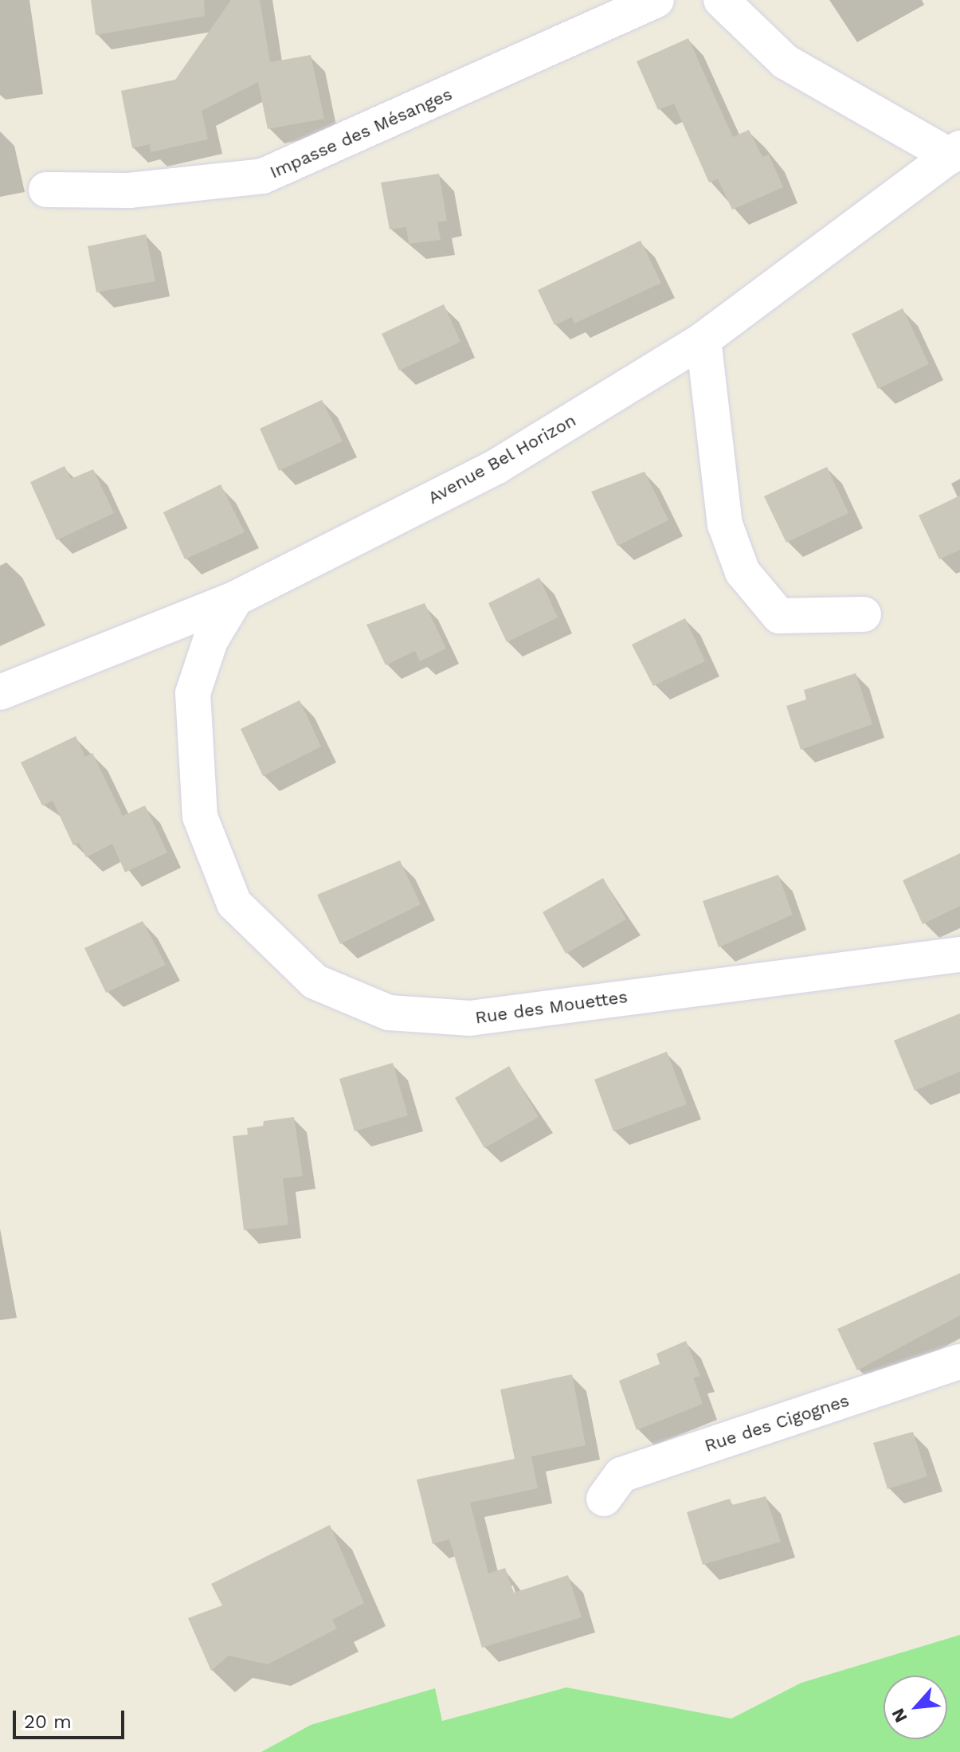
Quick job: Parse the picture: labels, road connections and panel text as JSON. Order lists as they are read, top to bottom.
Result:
{
  "streets": {
    "street": [
      "Impasse des Mésanges",
      "Avenue Bel Horizon",
      "Rue des Mouettes",
      "Rue des Cigognes"
    ]
  },
  "crossings": [
    ["Avenue Bel Horizon", "Rue des Mouettes"]
  ],
  "scale_bar": "20 m",
  "north": "bottom left"
}
